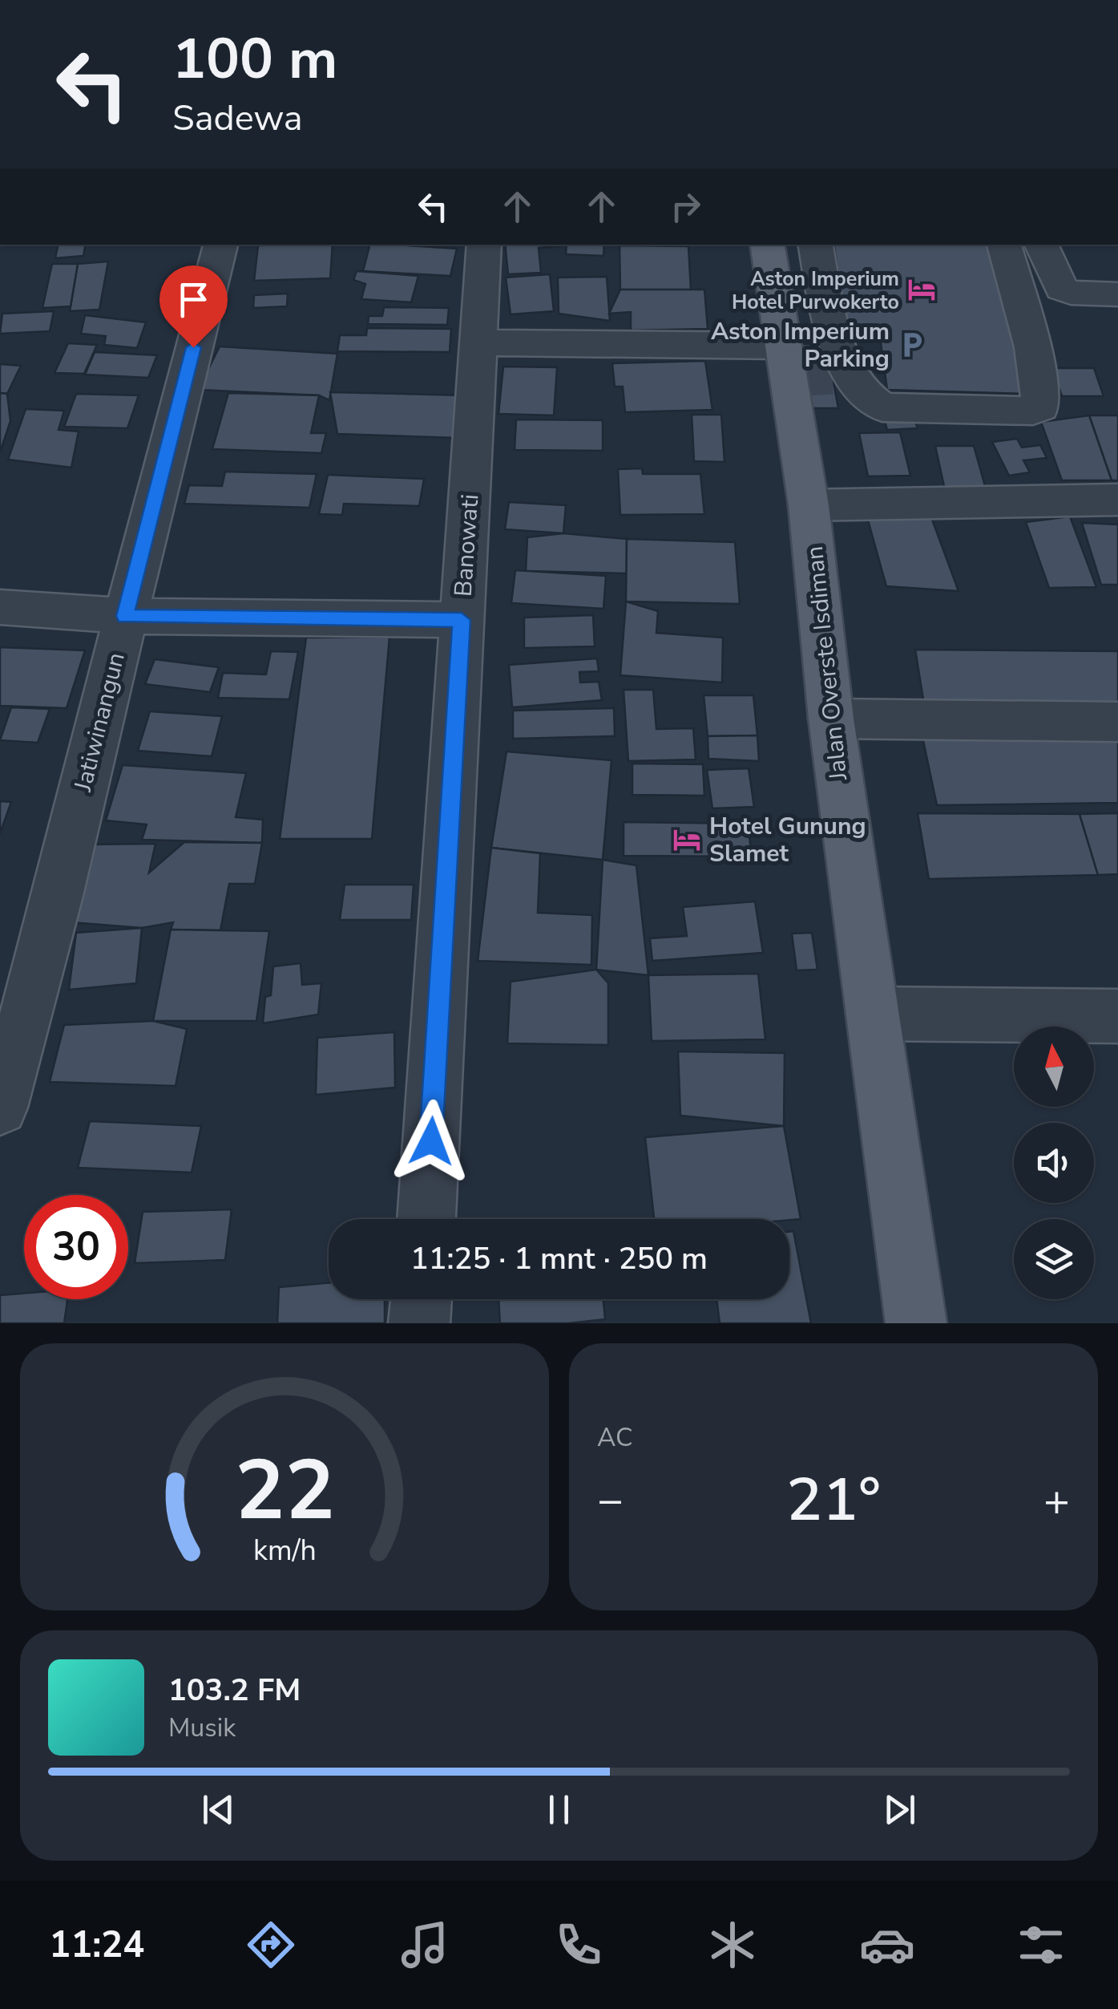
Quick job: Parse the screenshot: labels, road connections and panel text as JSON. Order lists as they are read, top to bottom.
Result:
{
  "streets": {
    "main road": ["Jalan Overste Isdiman"],
    "street": ["Banowati", "Jatiwinangun"]
  },
  "places": {
    "hotel": ["Aston Imperium Hotel Purwokerto", "Hotel Gunung Slamet"],
    "parking": ["Aston Imperium Parking"]
  },
  "north": "top",
  "page": {
    "turn": ["100 m", "Sadewa"],
    "limit": "30",
    "trip": "11:25 · 1 mnt · 250 m",
    "tile": "AC",
    "heat": ["−", "21°", "+"],
    "song": ["103.2 FM", "Musik"],
    "tabs": "11:24",
    "gauge": ["22", "km/h"]
  }
}
